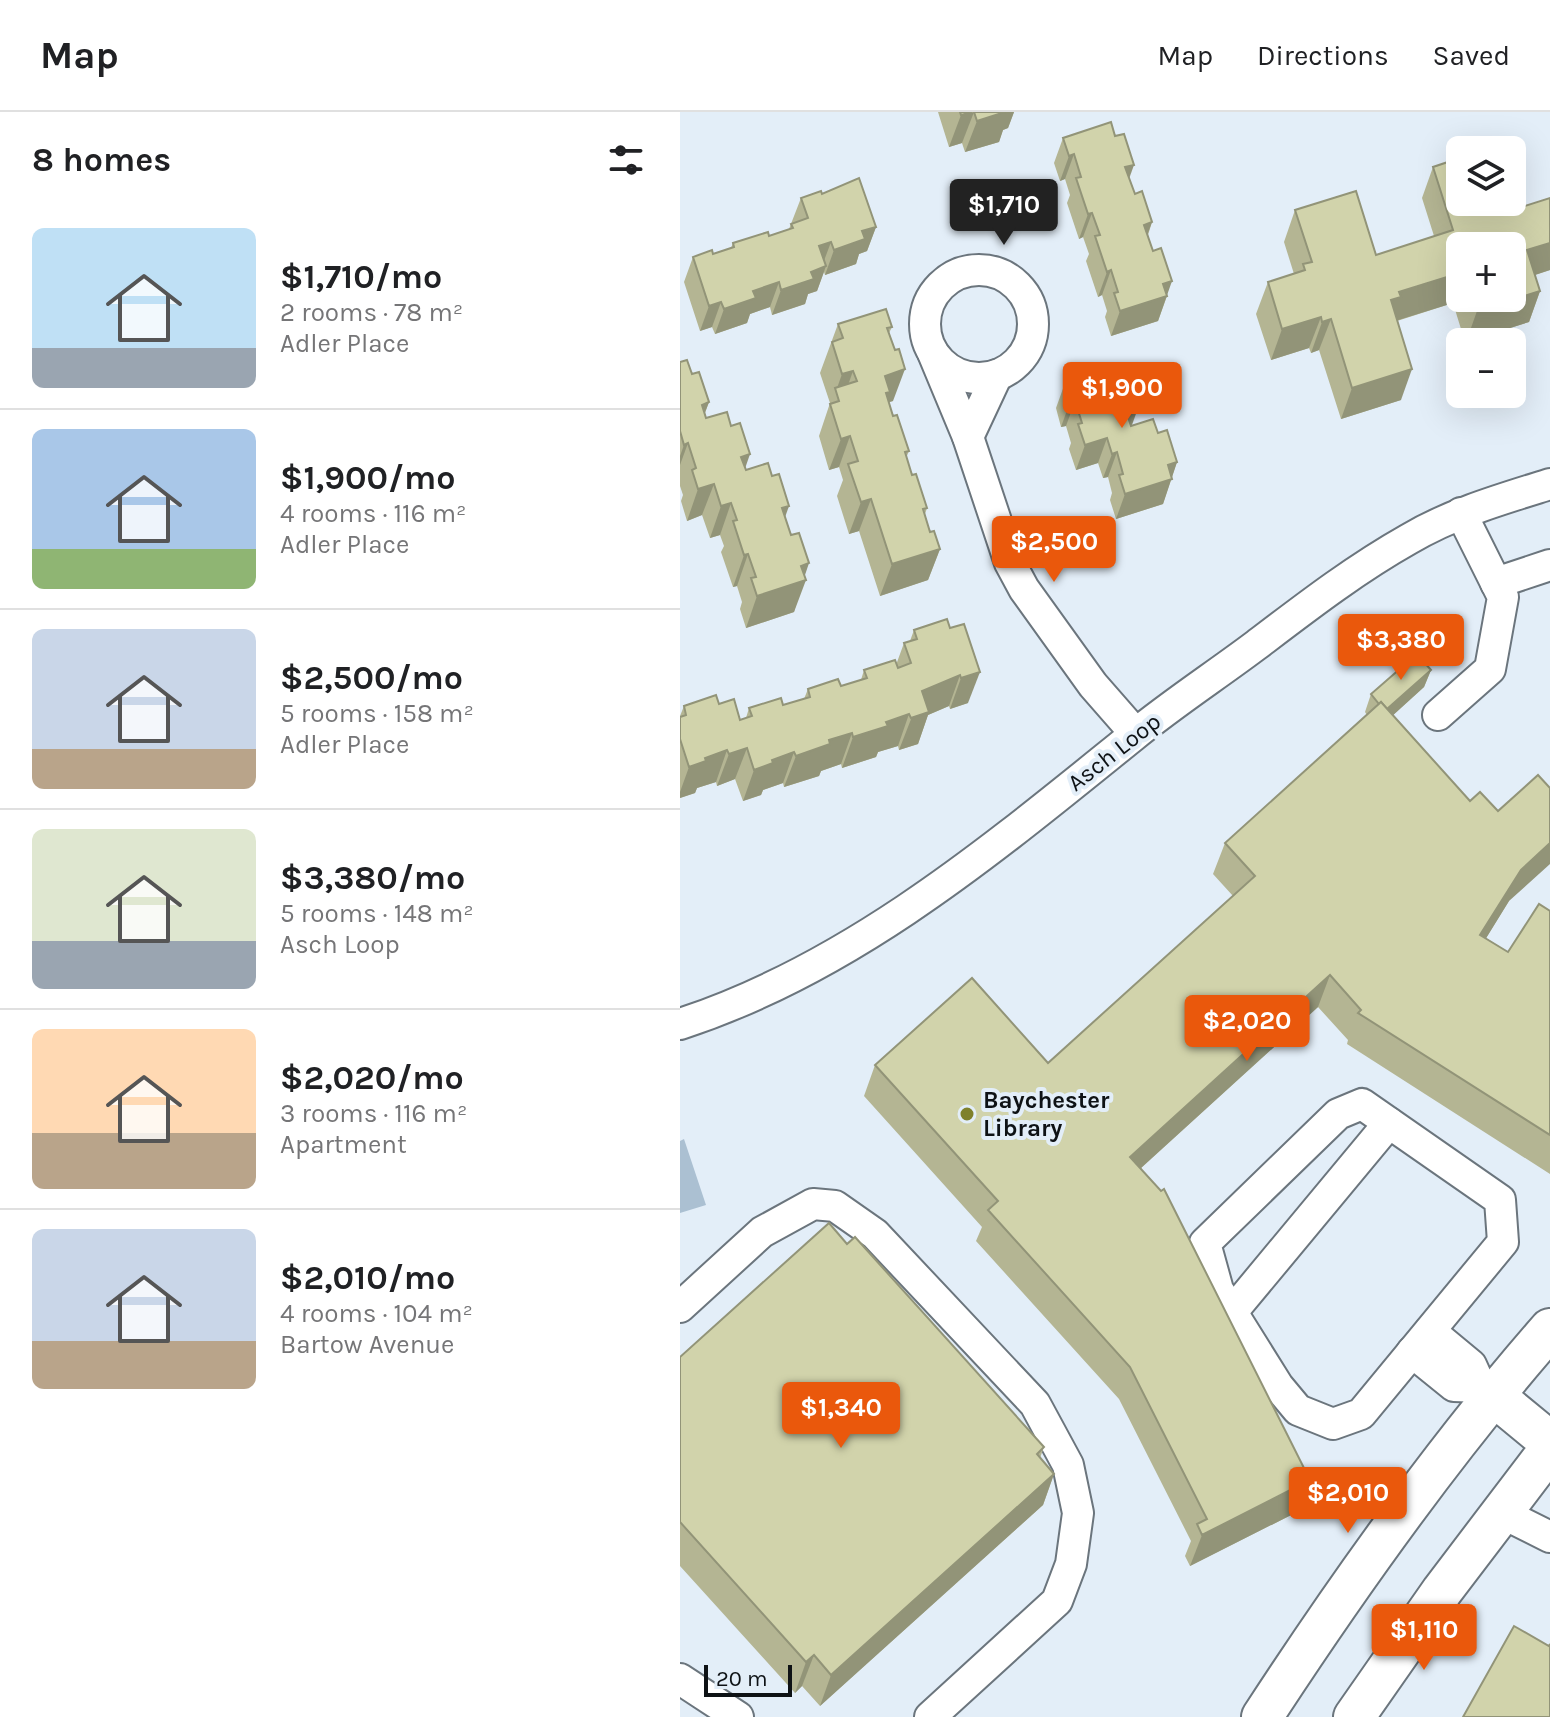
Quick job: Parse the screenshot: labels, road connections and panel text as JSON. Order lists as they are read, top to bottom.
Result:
{
  "streets": {
    "street": ["Asch Loop"]
  },
  "places": ["Baychester Library"],
  "scale_bar": "20 m",
  "page": {
    "header": "Map",
    "nav": ["Map", "Directions", "Saved"],
    "heading": "8 homes",
    "map_buttons": ["+", "−"],
    "price": [
      "$1,710",
      "$1,900",
      "$2,500",
      "$3,380",
      "$2,020",
      "$1,340",
      "$2,010",
      "$1,110"
    ],
    "list": [
      {
        "name": "$1,710/mo",
        "note": "2 rooms · 78 m² · Adler Place"
      },
      {
        "name": "$1,900/mo",
        "note": "4 rooms · 116 m² · Adler Place"
      },
      {
        "name": "$2,500/mo",
        "note": "5 rooms · 158 m² · Adler Place"
      },
      {
        "name": "$3,380/mo",
        "note": "5 rooms · 148 m² · Asch Loop"
      },
      {
        "name": "$2,020/mo",
        "note": "3 rooms · 116 m² · Apartment"
      },
      {
        "name": "$2,010/mo",
        "note": "4 rooms · 104 m² · Bartow Avenue"
      }
    ],
    "scale": "20 m"
  }
}
